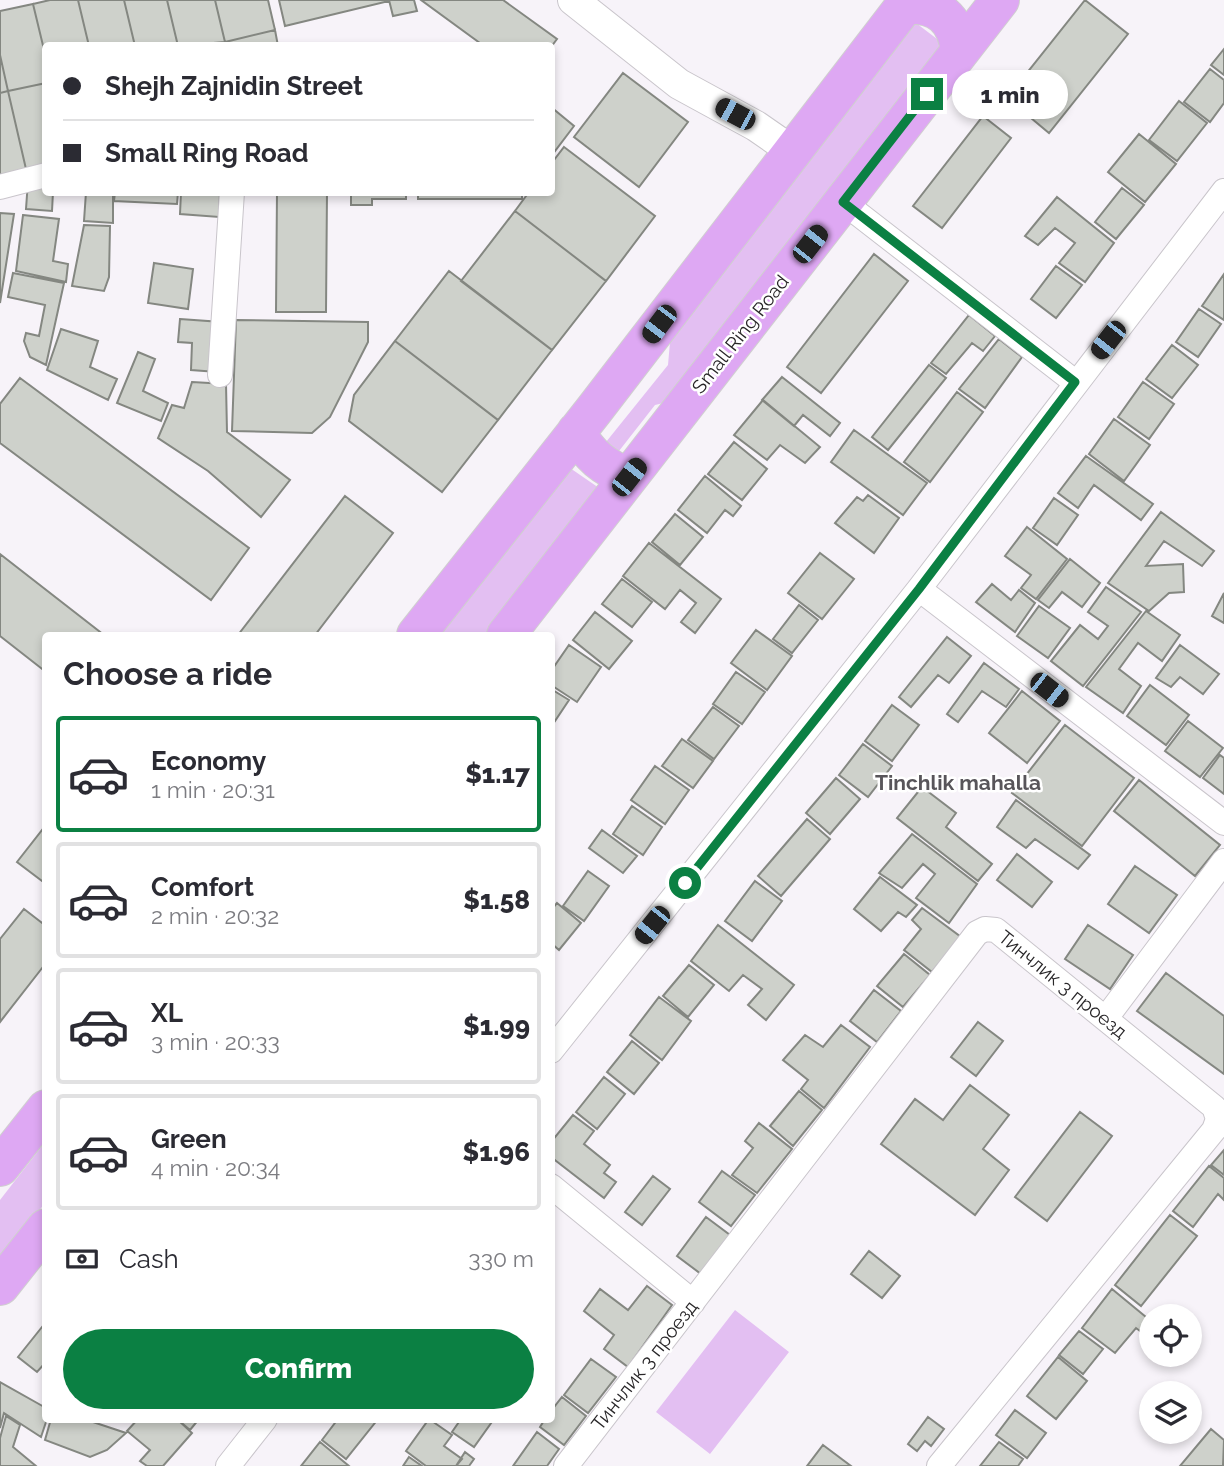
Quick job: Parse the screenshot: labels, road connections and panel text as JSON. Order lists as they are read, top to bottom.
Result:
{
  "streets": {
    "highway": ["Small Ring Road"],
    "street": ["Тинчлик 3 проезд"]
  },
  "districts": ["Tinchlik mahalla"],
  "page": {
    "banner": ["Shejh Zajnidin Street", "Small Ring Road"],
    "bubble": "1 min",
    "heading": "Choose a ride",
    "list": [
      {
        "name": "Economy",
        "note": "1 min · 20:31",
        "value": "$1.17"
      },
      {
        "name": "Comfort",
        "note": "2 min · 20:32",
        "value": "$1.58"
      },
      {
        "name": "XL",
        "note": "3 min · 20:33",
        "value": "$1.99"
      },
      {
        "name": "Green",
        "note": "4 min · 20:34",
        "value": "$1.96"
      }
    ],
    "pay": ["Cash", "330 m"],
    "buttons": "Confirm"
  }
}
